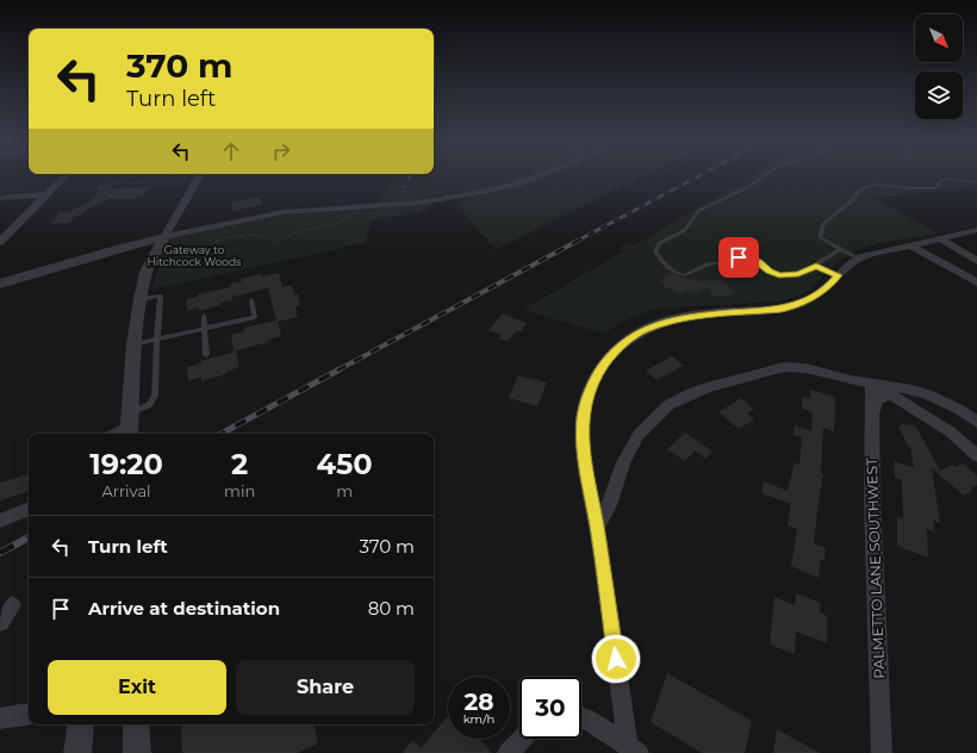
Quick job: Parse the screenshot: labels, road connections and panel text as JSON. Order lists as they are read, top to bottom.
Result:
{
  "streets": {
    "street": ["PALMETTO LANE SOUTHWEST"]
  },
  "parks": ["Gateway to Hitchcock Woods"],
  "north": "bottom right",
  "page": {
    "turn": ["370 m", "Turn left"],
    "eta": [
      "19:20",
      "Arrival",
      "2",
      "min",
      "450",
      "m"
    ],
    "list": [
      {
        "name": "Turn left",
        "value": "370 m"
      },
      {
        "name": "Arrive at destination",
        "value": "80 m"
      }
    ],
    "buttons": ["Exit", "Share"],
    "speed": "28 km/h",
    "limit": "30"
  }
}
